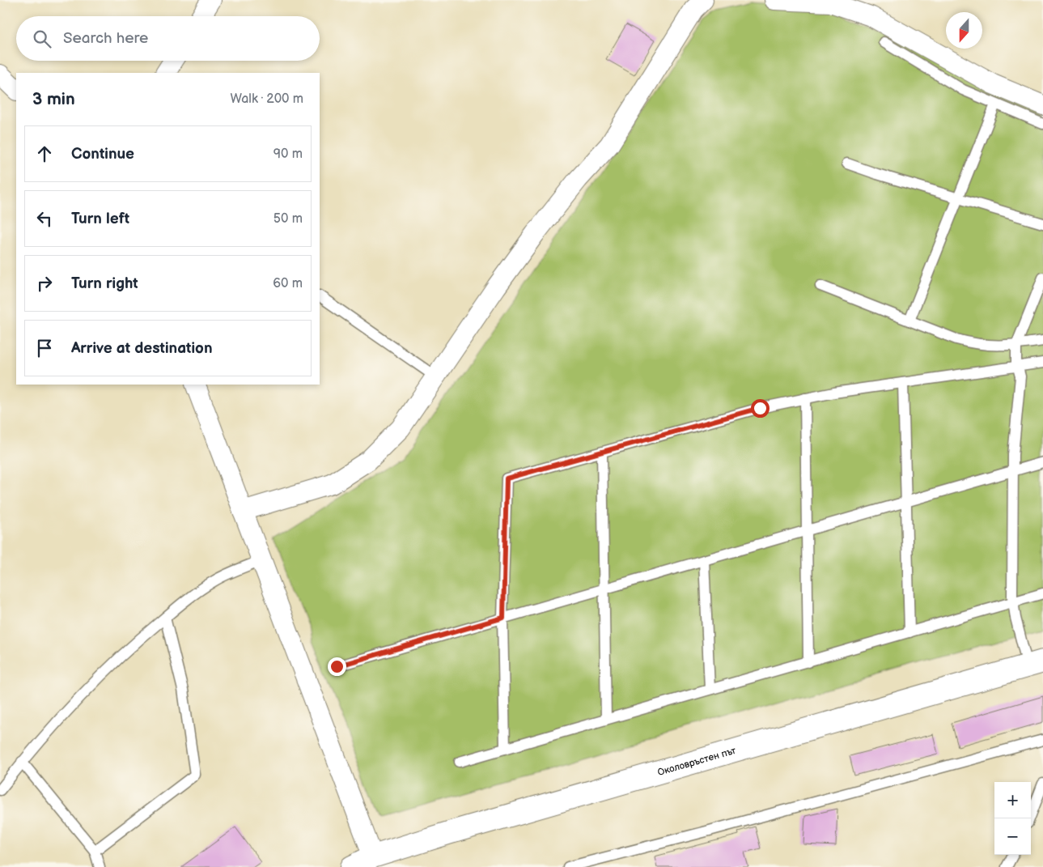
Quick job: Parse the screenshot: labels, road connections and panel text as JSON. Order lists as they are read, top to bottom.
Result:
{
  "streets": {
    "street": ["Околовръстен път"]
  },
  "north": "bottom",
  "page": {
    "search": "Search here",
    "heading": ["3 min", "Walk · 200 m"],
    "list": [
      ["Continue", "90 m"],
      ["Turn left", "50 m"],
      ["Turn right", "60 m"],
      "Arrive at destination"
    ],
    "map_buttons": ["+", "−"]
  }
}
